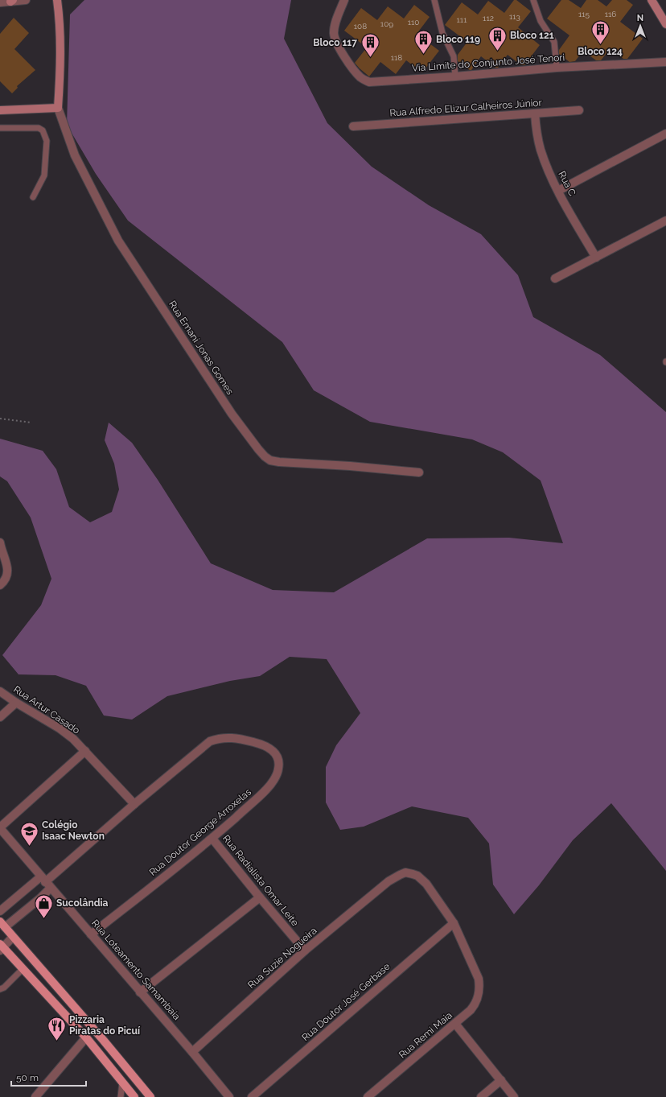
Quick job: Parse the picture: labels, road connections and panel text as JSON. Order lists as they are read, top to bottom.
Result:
{
  "streets": {
    "street": [
      "Via Limite do Conjunto José Tenori",
      "Rua Alfredo Elizur Calheiros Júnior",
      "Rua C",
      "Rua Emani Jonas Gomes",
      "Rua Artur Casado",
      "Rua Doutor George Arroxelas",
      "Rua Radialista Omar Leite",
      "Rua Suzie Nogueira",
      "Rua Loteamento Samambaia",
      "Rua Doutor José Gerbase",
      "Rua Remi Maia"
    ]
  },
  "crossings": [
    ["Rua Alfredo Elizur Calheiros Júnior", "Rua C"],
    ["Rua Artur Casado", "Rua Doutor George Arroxelas"],
    ["Rua Doutor George Arroxelas", "Rua Radialista Omar Leite"],
    ["Rua Doutor George Arroxelas", "Rua Loteamento Samambaia"],
    ["Rua Radialista Omar Leite", "Rua Suzie Nogueira"],
    ["Rua Suzie Nogueira", "Rua Loteamento Samambaia"],
    ["Rua Suzie Nogueira", "Rua Doutor José Gerbase"],
    ["Rua Suzie Nogueira", "Rua Remi Maia"]
  ],
  "places": {
    "building": [
      "Bloco 124",
      "Bloco 121",
      "Bloco 119",
      "Bloco 117"
    ],
    "school or university": ["Colégio Isaac Newton"],
    "shop": ["Sucolândia"],
    "restaurant": ["Pizzaria Piratas do Picuí"]
  },
  "house_numbers": [
    "115",
    "116",
    "113",
    "112",
    "111",
    "110",
    "109",
    "108",
    "118"
  ],
  "scale_bar": "50 m",
  "north": "top"
}
